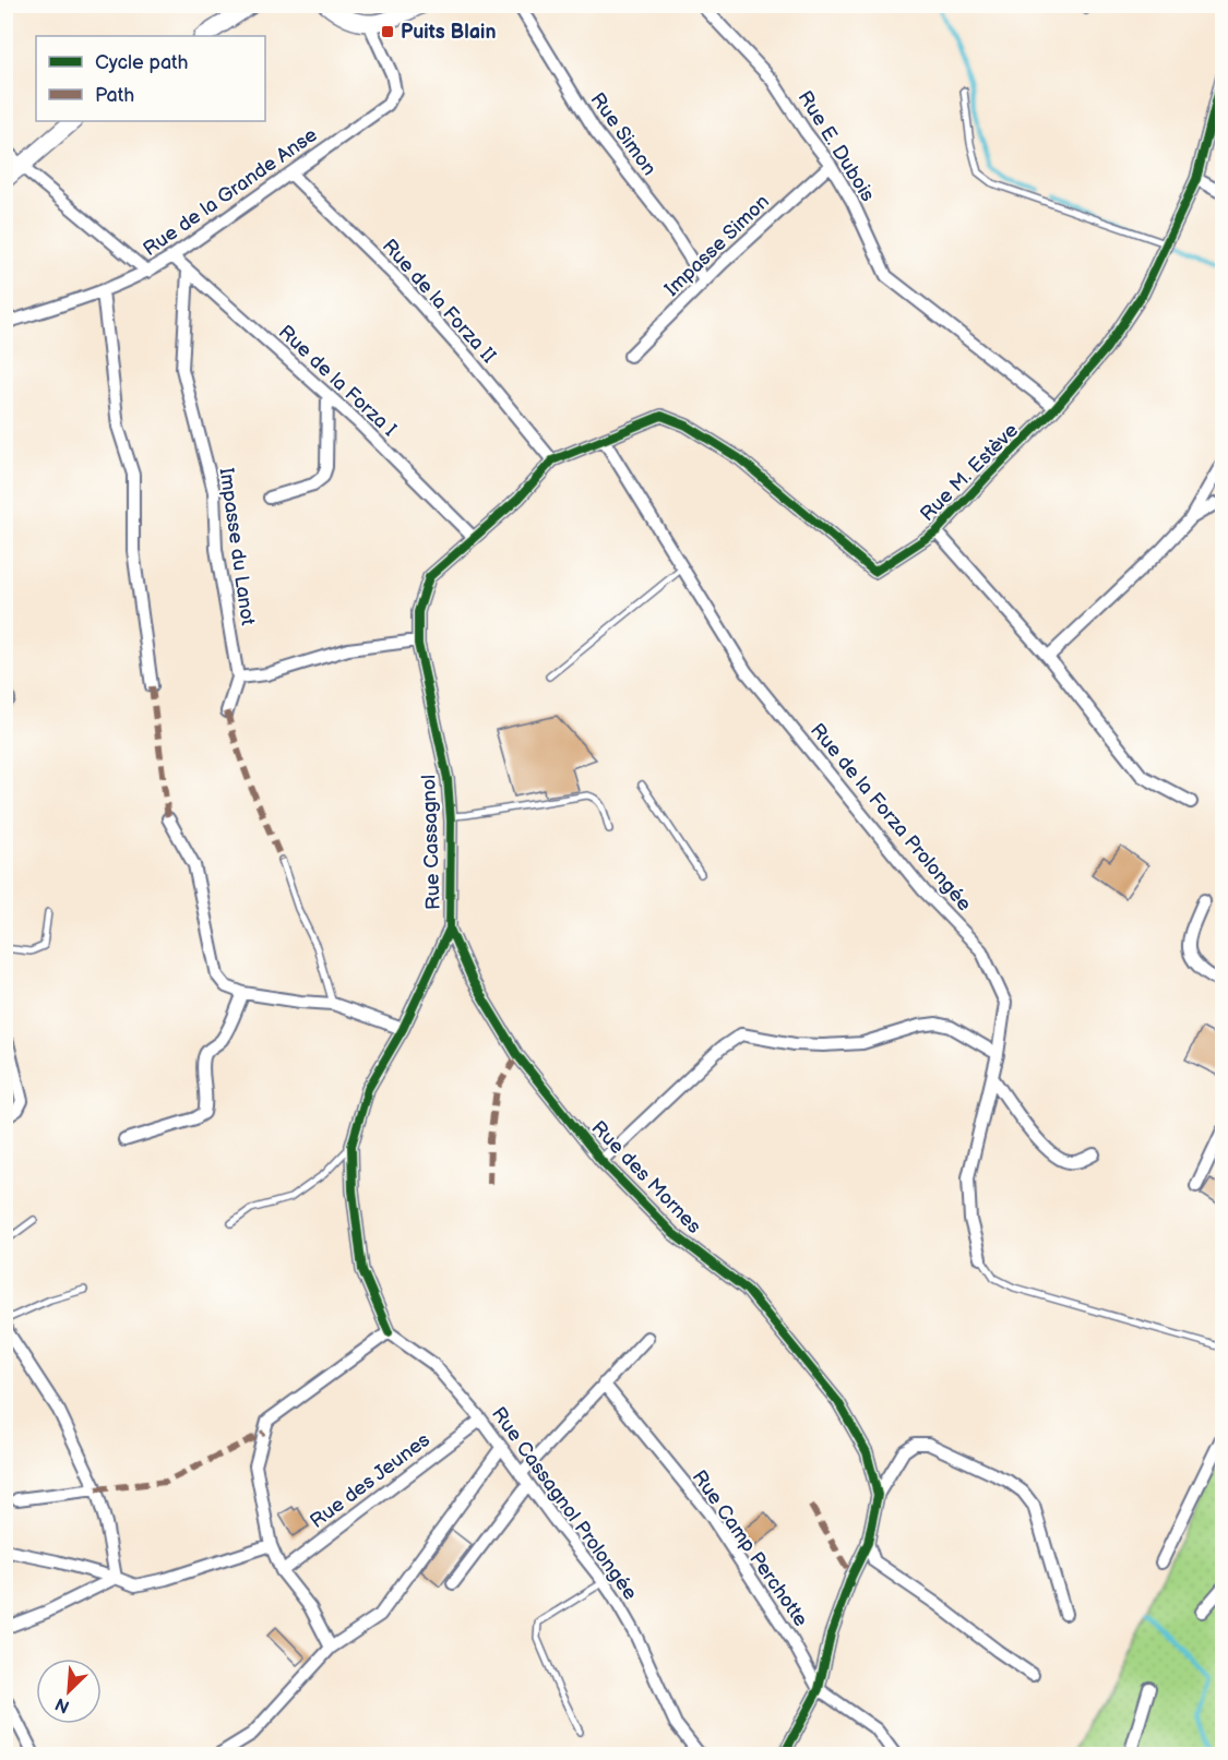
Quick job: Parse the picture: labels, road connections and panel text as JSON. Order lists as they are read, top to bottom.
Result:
{
  "streets": {
    "street": [
      "Rue Simon",
      "Rue E. Dubois",
      "Rue de la Grande Anse",
      "Impasse Simon",
      "Rue de la Forza II",
      "Rue de la Forza I",
      "Rue M. Estève",
      "Impasse du Lanot",
      "Rue de la Forza Prolongée",
      "Rue Cassagnol",
      "Rue des Mornes",
      "Rue des Jeunes",
      "Rue Cassagnol Prolongée",
      "Rue Camp Perchotte"
    ]
  },
  "crossings": [
    ["Rue Simon", "Impasse Simon"],
    ["Rue E. Dubois", "Impasse Simon"],
    ["Rue E. Dubois", "Rue M. Estève"],
    ["Rue de la Grande Anse", "Rue de la Forza II"],
    ["Rue de la Grande Anse", "Rue de la Forza I"],
    ["Rue de la Forza II", "Rue M. Estève"],
    ["Rue de la Forza II", "Rue Cassagnol"],
    ["Rue de la Forza I", "Impasse du Lanot"],
    ["Rue de la Forza I", "Rue Cassagnol"],
    ["Rue M. Estève", "Rue de la Forza Prolongée"],
    ["Rue M. Estève", "Rue Cassagnol"],
    ["Rue Cassagnol", "Rue des Mornes"],
    ["Rue Cassagnol", "Rue Cassagnol Prolongée"],
    ["Rue des Mornes", "Rue Camp Perchotte"],
    ["Rue des Jeunes", "Rue Cassagnol Prolongée"]
  ],
  "places": {
    "transit": ["Puits Blain"]
  },
  "legend": ["Cycle path", "Path"],
  "north": "bottom left"
}
